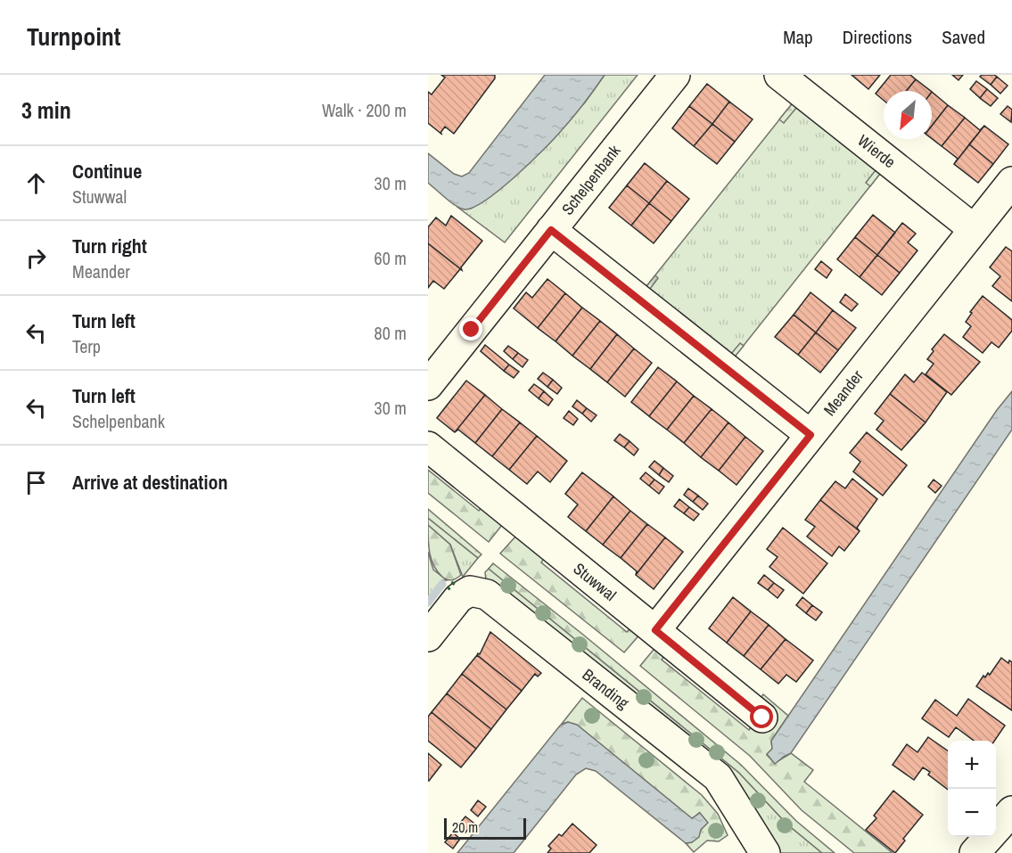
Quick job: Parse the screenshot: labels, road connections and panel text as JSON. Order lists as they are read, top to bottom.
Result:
{
  "streets": {
    "street": [
      "Wierde",
      "Schelpenbank",
      "Meander",
      "Stuwwal",
      "Branding"
    ]
  },
  "crossings": [
    ["Wierde", "Meander"],
    ["Meander", "Stuwwal"]
  ],
  "scale_bar": "20 m",
  "north": "bottom left",
  "page": {
    "header": "Turnpoint",
    "nav": ["Map", "Directions", "Saved"],
    "heading": ["3 min", "Walk · 200 m"],
    "list": [
      ["Continue", "Stuwwal", "30 m"],
      ["Turn right", "Meander", "60 m"],
      ["Turn left", "Terp", "80 m"],
      ["Turn left", "Schelpenbank", "30 m"],
      "Arrive at destination"
    ],
    "map_buttons": ["+", "−"],
    "scale": "20 m"
  }
}
